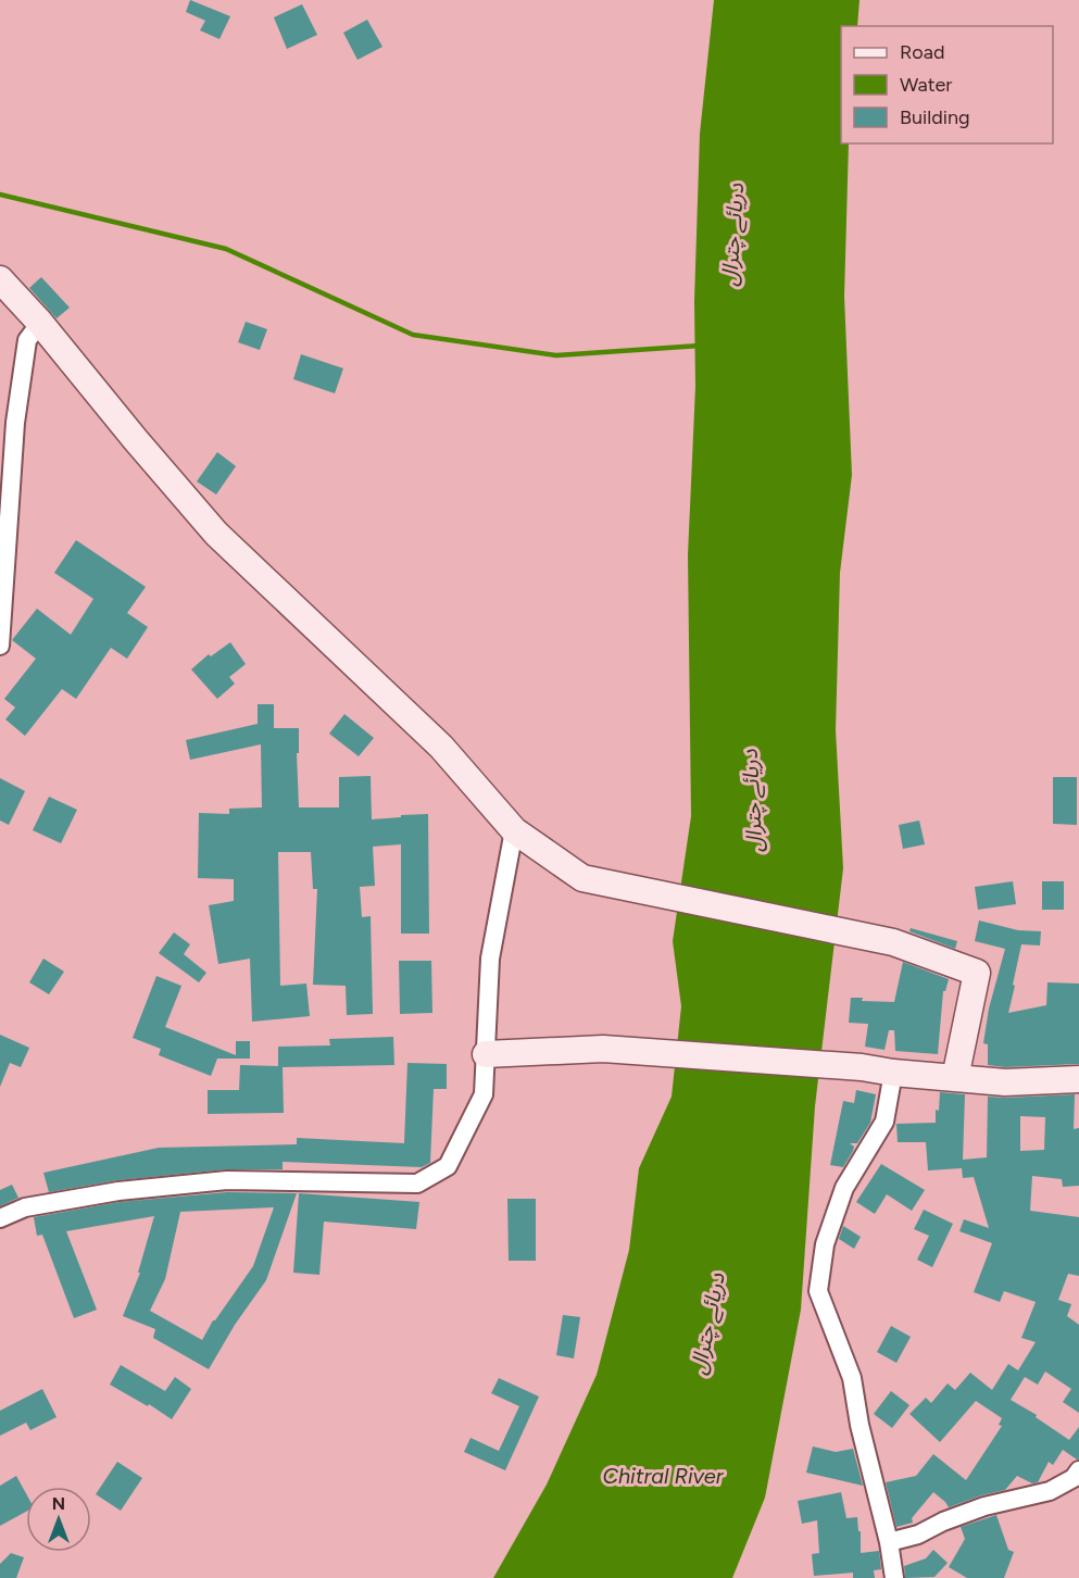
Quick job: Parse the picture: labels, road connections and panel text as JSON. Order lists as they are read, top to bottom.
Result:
{
  "water": ["دریائے چترال", "Chitral River"],
  "legend": ["Road", "Water", "Building"],
  "north": "top"
}
